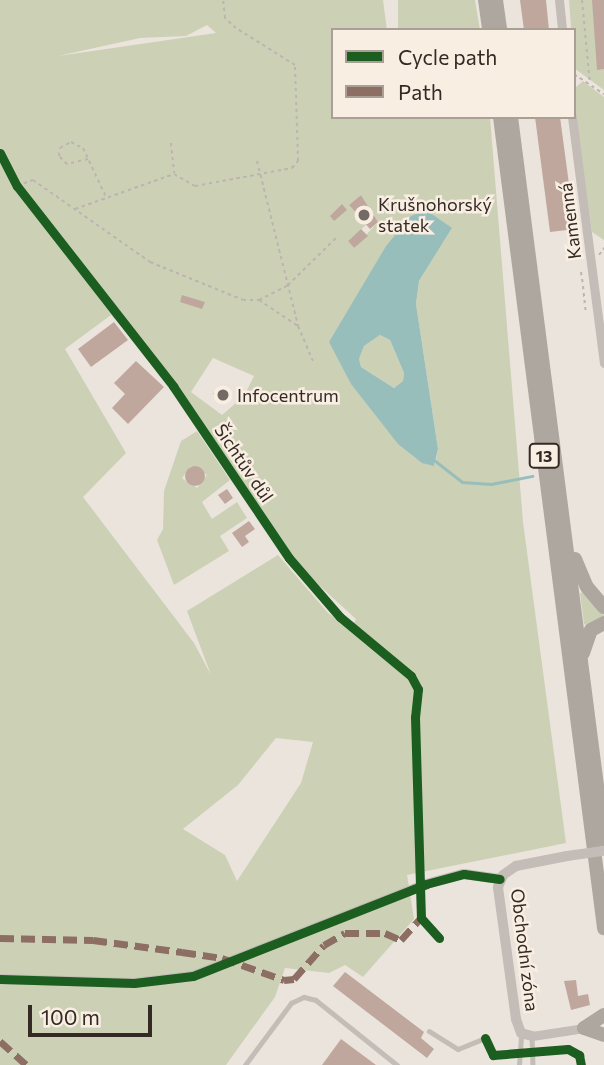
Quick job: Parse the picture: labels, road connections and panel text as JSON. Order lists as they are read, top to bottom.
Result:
{
  "streets": {
    "highway": ["13"],
    "street": ["Kamenná", "Obchodní zóna"],
    "cycle path": ["Šichtův důl"]
  },
  "places": ["Krušnohorský statek", "Infocentrum"],
  "legend": ["Cycle path", "Path"],
  "scale_bar": "100 m"
}
